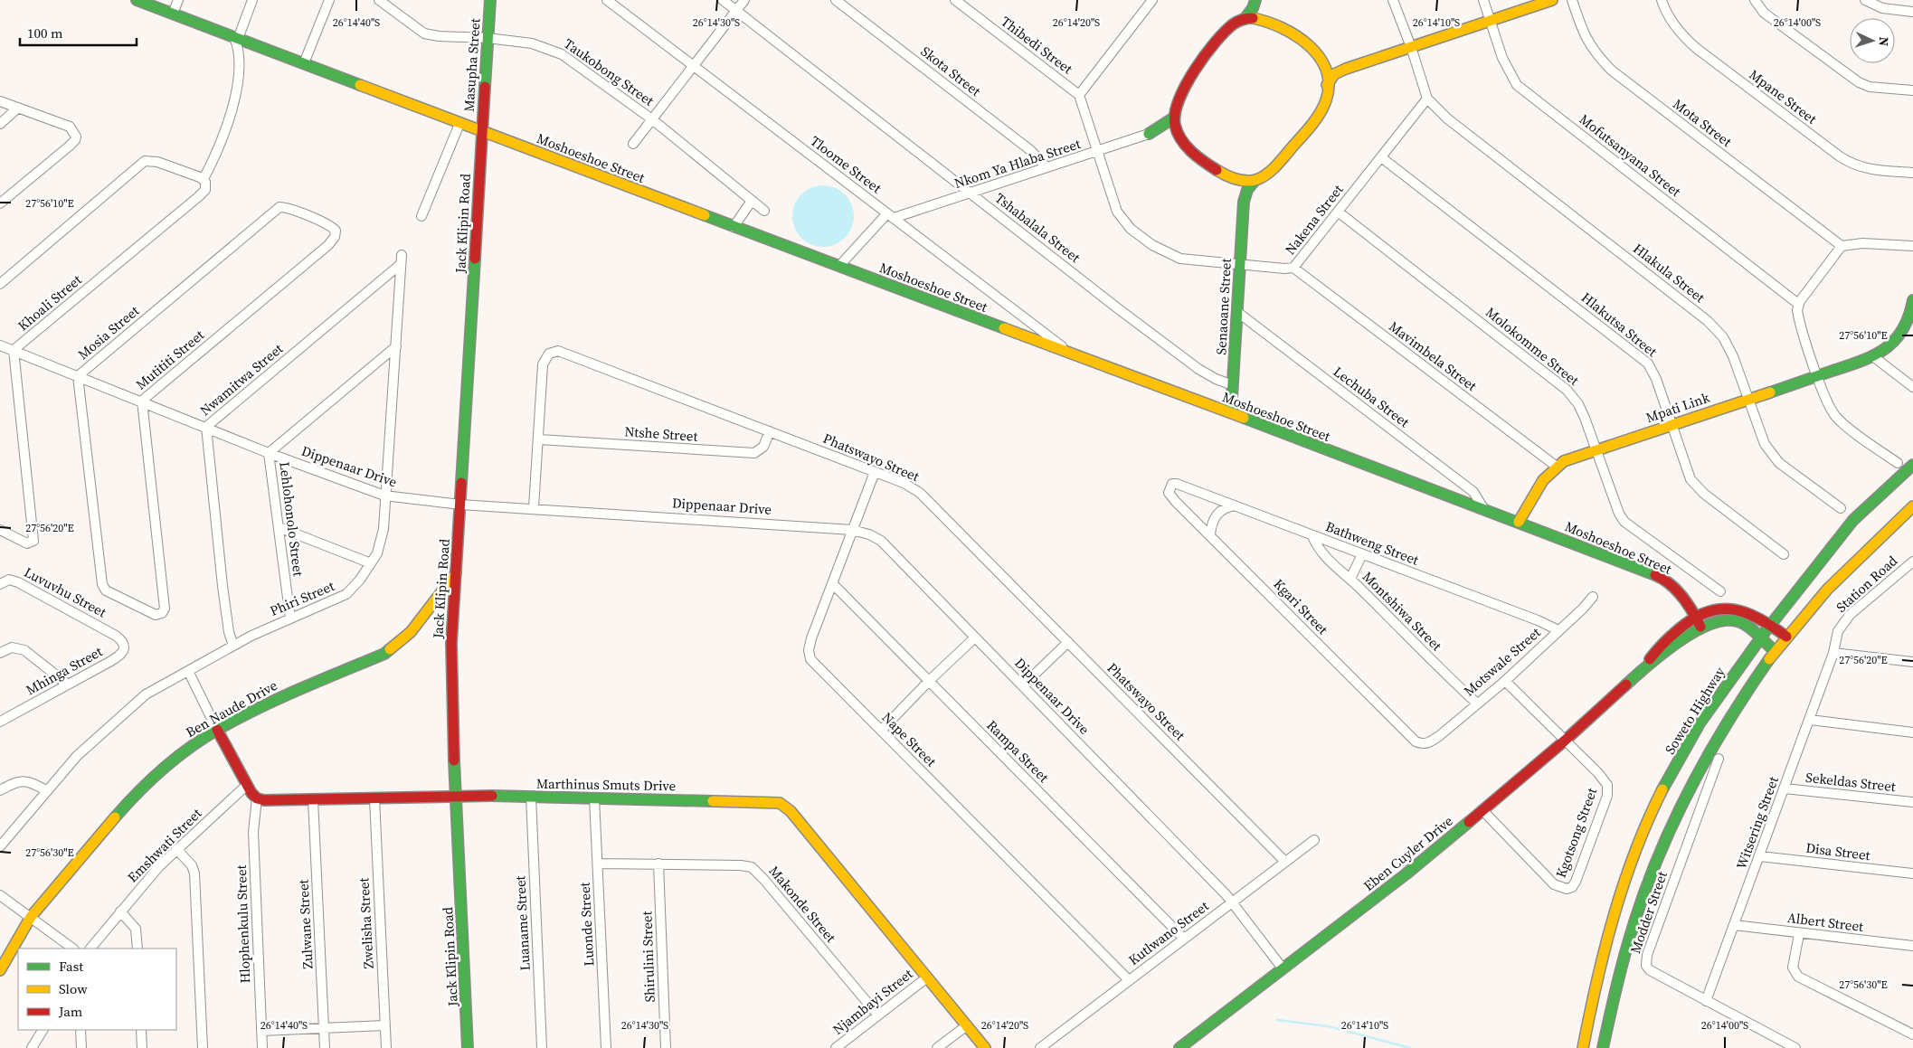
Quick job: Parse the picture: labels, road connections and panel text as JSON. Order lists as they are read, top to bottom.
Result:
{
  "streets": {
    "street": [
      "Thibedi Street",
      "Masupha Street",
      "Skota Street",
      "Taukobong Street",
      "Mpane Street",
      "Mota Street",
      "Mofutsanyana Street",
      "Moshoeshoe Street",
      "Nkom Ya Hlaba Street",
      "Tloome Street",
      "Nakena Street",
      "Jack Klipin Road",
      "Tshabalala Street",
      "Hlakula Street",
      "Khoali Street",
      "Senaoane Street",
      "Hlakutsa Street",
      "Mosia Street",
      "Molokomme Street",
      "Mavimbela Street",
      "Mutititi Street",
      "Nwamitwa Street",
      "Lechuba Street",
      "Mpati Link",
      "Ntshe Street",
      "Phatswayo Street",
      "Dippenaar Drive",
      "Lehlohonolo Street",
      "Bathweng Street",
      "Station Road",
      "Luvuvhu Street",
      "Phiri Street",
      "Kgari Street",
      "Montshiwa Street",
      "Motswale Street",
      "Mhinga Street",
      "Ben Naude Drive",
      "Soweto Highway",
      "Nape Street",
      "Rampa Street",
      "Sekeldas Street",
      "Marthinus Smuts Drive",
      "Witsering Street",
      "Kgotsong Street",
      "Emshwati Street",
      "Disa Street",
      "Eben Cuyler Drive",
      "Makonde Street",
      "Modder Street",
      "Albert Street",
      "Zwelisha Street",
      "Luaname Street",
      "Hlophenkulu Street",
      "Zulwane Street",
      "Luonde Street",
      "Kutlwano Street",
      "Shirulini Street",
      "Njambayi Street"
    ]
  },
  "crossings": [
    ["Thibedi Street", "Nakena Street"],
    ["Masupha Street", "Taukobong Street"],
    ["Masupha Street", "Moshoeshoe Street"],
    ["Masupha Street", "Jack Klipin Road"],
    ["Skota Street", "Nkom Ya Hlaba Street"],
    ["Moshoeshoe Street", "Nkom Ya Hlaba Street"],
    ["Moshoeshoe Street", "Tloome Street"],
    ["Moshoeshoe Street", "Jack Klipin Road"],
    ["Moshoeshoe Street", "Senaoane Street"],
    ["Moshoeshoe Street", "Lechuba Street"],
    ["Moshoeshoe Street", "Mpati Link"],
    ["Moshoeshoe Street", "Eben Cuyler Drive"],
    ["Nkom Ya Hlaba Street", "Tloome Street"],
    ["Nkom Ya Hlaba Street", "Nakena Street"],
    ["Nkom Ya Hlaba Street", "Tshabalala Street"],
    ["Nkom Ya Hlaba Street", "Senaoane Street"],
    ["Nakena Street", "Hlakula Street"],
    ["Nakena Street", "Senaoane Street"],
    ["Nakena Street", "Hlakutsa Street"],
    ["Nakena Street", "Molokomme Street"],
    ["Nakena Street", "Mavimbela Street"],
    ["Jack Klipin Road", "Dippenaar Drive"],
    ["Jack Klipin Road", "Ben Naude Drive"],
    ["Jack Klipin Road", "Marthinus Smuts Drive"],
    ["Tshabalala Street", "Senaoane Street"],
    ["Hlakula Street", "Mpati Link"],
    ["Khoali Street", "Dippenaar Drive"],
    ["Senaoane Street", "Lechuba Street"],
    ["Hlakutsa Street", "Mpati Link"],
    ["Mosia Street", "Mutititi Street"],
    ["Mosia Street", "Dippenaar Drive"],
    ["Molokomme Street", "Mpati Link"],
    ["Mavimbela Street", "Mpati Link"],
    ["Mutititi Street", "Dippenaar Drive"],
    ["Nwamitwa Street", "Dippenaar Drive"],
    ["Nwamitwa Street", "Phiri Street"],
    ["Ntshe Street", "Phatswayo Street"],
    ["Phatswayo Street", "Dippenaar Drive"],
    ["Phatswayo Street", "Nape Street"],
    ["Phatswayo Street", "Kutlwano Street"],
    ["Dippenaar Drive", "Lehlohonolo Street"],
    ["Dippenaar Drive", "Phiri Street"],
    ["Dippenaar Drive", "Nape Street"],
    ["Dippenaar Drive", "Eben Cuyler Drive"],
    ["Dippenaar Drive", "Kutlwano Street"],
    ["Lehlohonolo Street", "Phiri Street"],
    ["Bathweng Street", "Kgari Street"],
    ["Bathweng Street", "Montshiwa Street"],
    ["Bathweng Street", "Motswale Street"],
    ["Station Road", "Witsering Street"],
    ["Luvuvhu Street", "Mhinga Street"],
    ["Kgari Street", "Motswale Street"],
    ["Montshiwa Street", "Motswale Street"],
    ["Motswale Street", "Kgotsong Street"],
    ["Soweto Highway", "Eben Cuyler Drive"],
    ["Nape Street", "Rampa Street"],
    ["Nape Street", "Kutlwano Street"],
    ["Rampa Street", "Kutlwano Street"],
    ["Sekeldas Street", "Witsering Street"],
    ["Marthinus Smuts Drive", "Zwelisha Street"],
    ["Marthinus Smuts Drive", "Luaname Street"],
    ["Marthinus Smuts Drive", "Hlophenkulu Street"],
    ["Marthinus Smuts Drive", "Zulwane Street"],
    ["Marthinus Smuts Drive", "Luonde Street"],
    ["Marthinus Smuts Drive", "Njambayi Street"],
    ["Witsering Street", "Disa Street"],
    ["Witsering Street", "Modder Street"],
    ["Witsering Street", "Albert Street"],
    ["Kgotsong Street", "Eben Cuyler Drive"],
    ["Makonde Street", "Luonde Street"],
    ["Makonde Street", "Shirulini Street"],
    ["Makonde Street", "Njambayi Street"]
  ],
  "legend": ["Fast", "Slow", "Jam"],
  "scale_bar": "100 m",
  "north": "right",
  "coordinates": [
    "26°14'40\"S",
    "26°14'30\"S",
    "26°14'20\"S",
    "26°14'10\"S",
    "26°14'00\"S",
    "27°56'10\"E",
    "27°56'20\"E",
    "27°56'30\"E"
  ]
}
